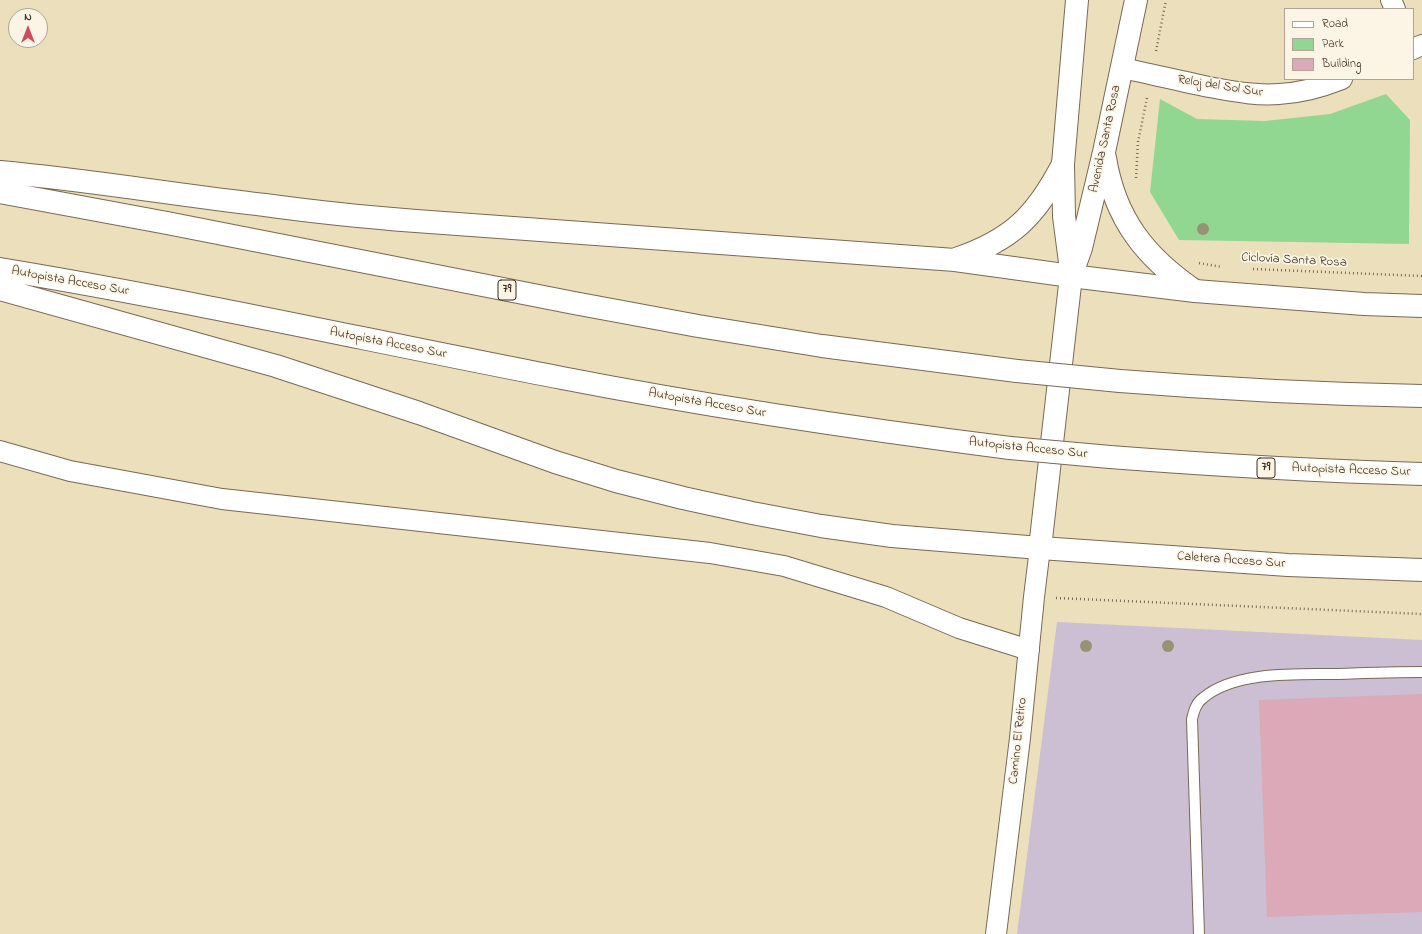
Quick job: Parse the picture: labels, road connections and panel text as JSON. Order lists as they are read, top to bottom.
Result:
{
  "streets": {
    "main road": [
      "Avenida Santa Rosa",
      "Autopista Acceso Sur",
      "79",
      "Caletera Acceso Sur"
    ],
    "street": ["Reloj del Sol Sur", "Camino El Retiro"],
    "path": ["Ciclovía Santa Rosa"]
  },
  "crossings": [
    ["Reloj del Sol Sur", "Avenida Santa Rosa"],
    ["Avenida Santa Rosa", "Caletera Acceso Sur"],
    ["Avenida Santa Rosa", "Camino El Retiro"],
    ["Caletera Acceso Sur", "Camino El Retiro"]
  ],
  "legend": ["Road", "Park", "Building"],
  "north": "top"
}
